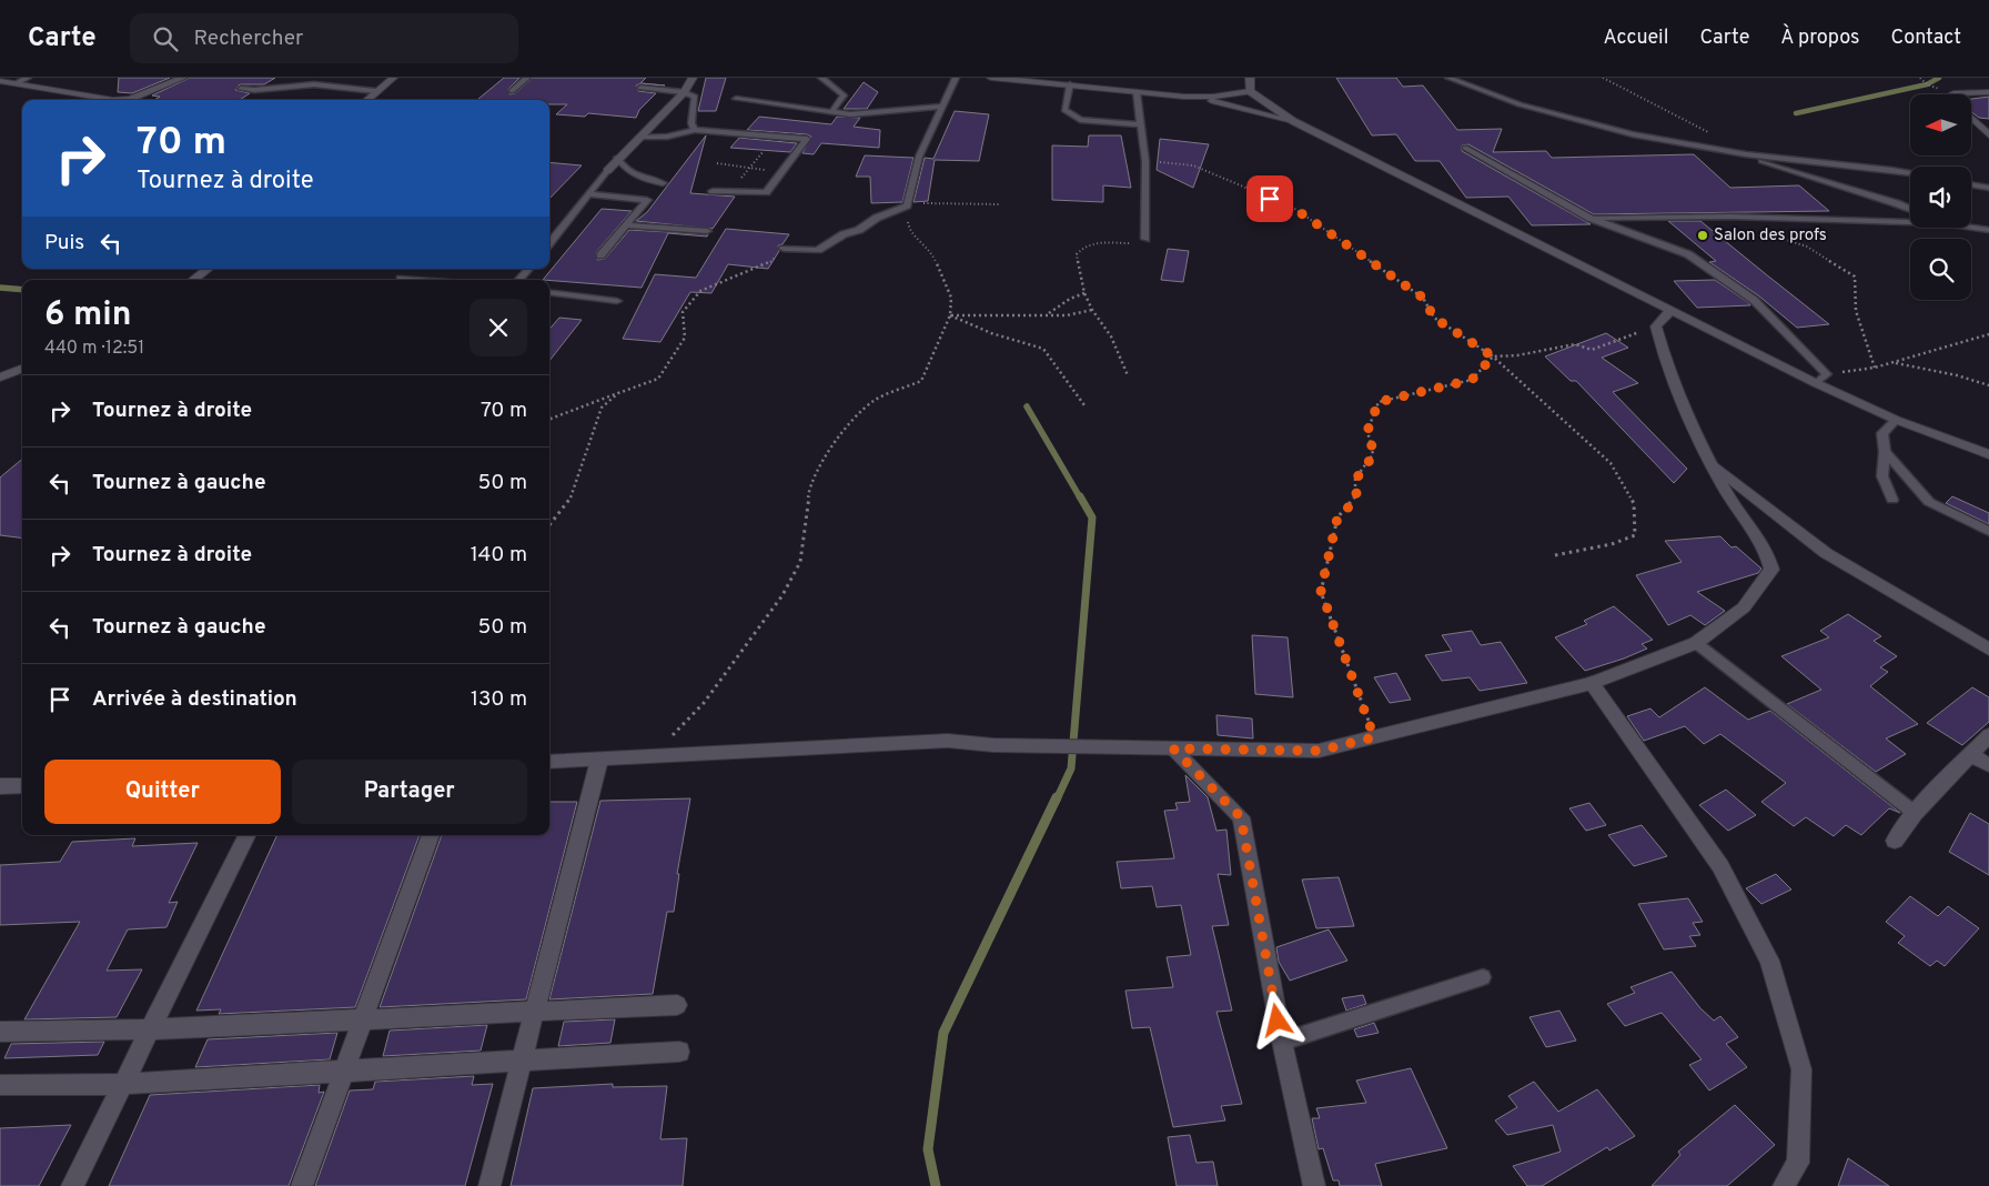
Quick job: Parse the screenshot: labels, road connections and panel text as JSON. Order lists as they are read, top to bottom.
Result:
{
  "places": ["Salon des profs"],
  "north": "left",
  "page": {
    "header": "Carte",
    "search": "Rechercher",
    "nav": [
      "Accueil",
      "Carte",
      "À propos",
      "Contact"
    ],
    "turn": ["70 m", "Tournez à droite"],
    "then": "Puis",
    "heading": ["6 min", "440 m · 12:51"],
    "list": [
      {
        "name": "Tournez à droite",
        "value": "70 m"
      },
      {
        "name": "Tournez à gauche",
        "value": "50 m"
      },
      {
        "name": "Tournez à droite",
        "value": "140 m"
      },
      {
        "name": "Tournez à gauche",
        "value": "50 m"
      },
      {
        "name": "Arrivée à destination",
        "value": "130 m"
      }
    ],
    "buttons": ["Quitter", "Partager"]
  }
}
